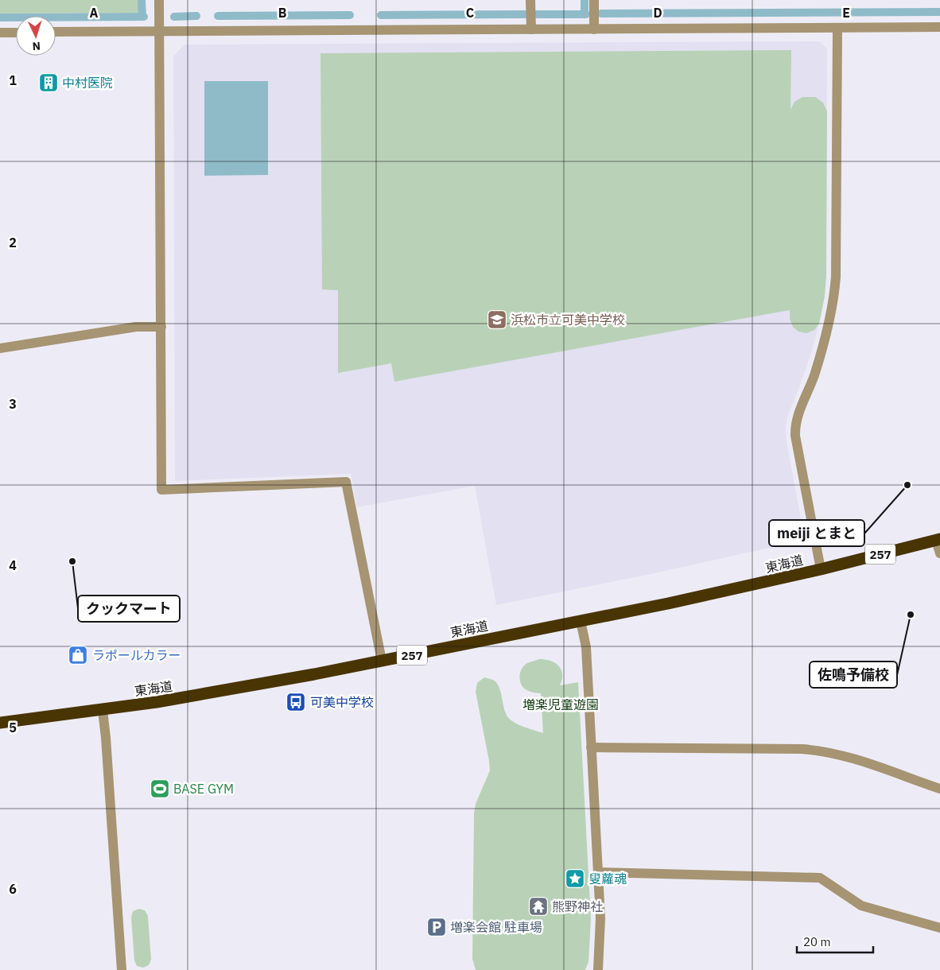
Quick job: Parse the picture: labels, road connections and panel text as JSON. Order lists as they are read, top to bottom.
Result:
{
  "streets": {
    "highway": ["257", "東海道"]
  },
  "parks": ["増楽児童遊園"],
  "places": {
    "building": ["中村医院"],
    "school or university": ["浜松市立可美中学校"],
    "other": ["meiji とまと", "クックマート", "佐鳴予備校"],
    "shop": ["ラポールカラー"],
    "bus stop": ["可美中学校"],
    "sports": ["BASE GYM"],
    "place": ["叟蘿魂"],
    "temple": ["熊野神社"],
    "parking": ["増楽会館 駐車場"]
  },
  "scale_bar": "20 m",
  "north": "bottom",
  "grid": {
    "columns": [
      "A",
      "B",
      "C",
      "D",
      "E"
    ],
    "rows": [
      "1",
      "2",
      "3",
      "4",
      "5",
      "6"
    ]
  }
}
